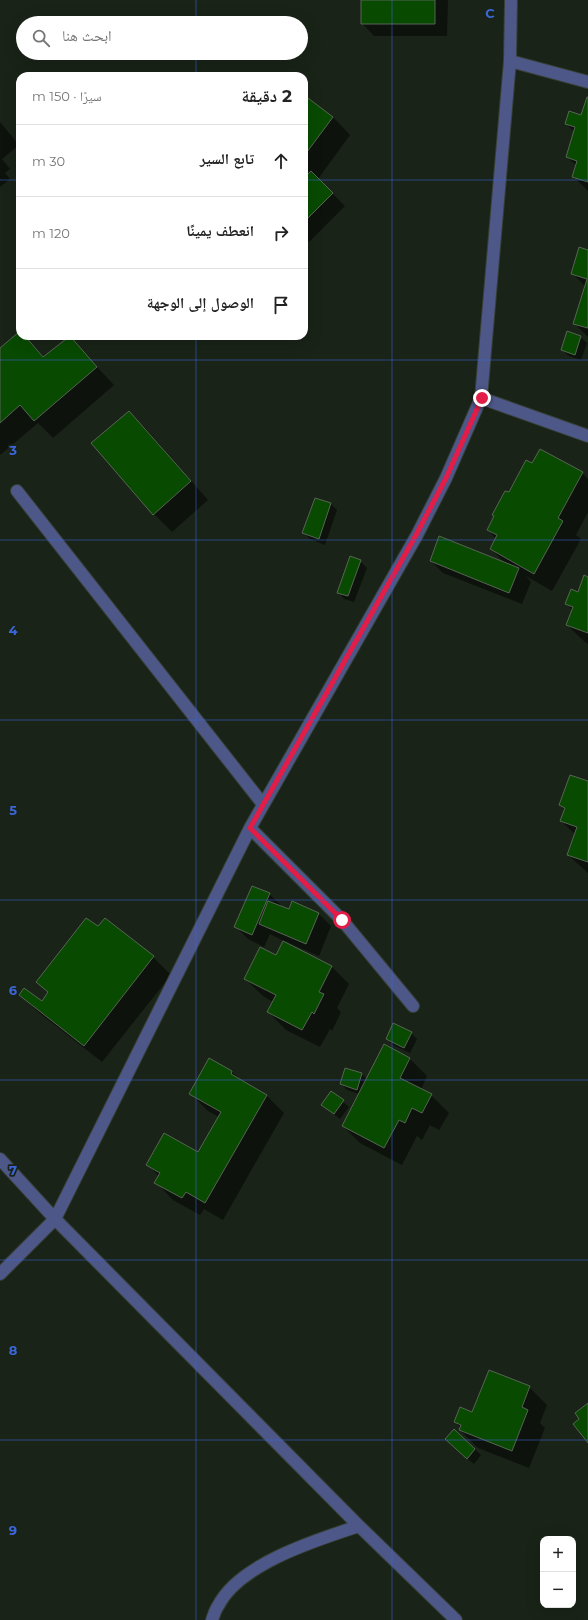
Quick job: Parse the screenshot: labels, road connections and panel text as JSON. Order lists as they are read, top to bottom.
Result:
{
  "page": {
    "search": "ابحث هنا",
    "heading": ["2 دقيقة", "سيرًا · 150 m"],
    "list": [
      ["تابع السير", "30 m"],
      ["انعطف يمينًا", "120 m"],
      "الوصول إلى الوجهة"
    ],
    "map_buttons": ["+", "−"]
  },
  "grid": {
    "columns": ["C"],
    "rows": [
      "3",
      "4",
      "5",
      "6",
      "7",
      "8",
      "9"
    ]
  }
}
